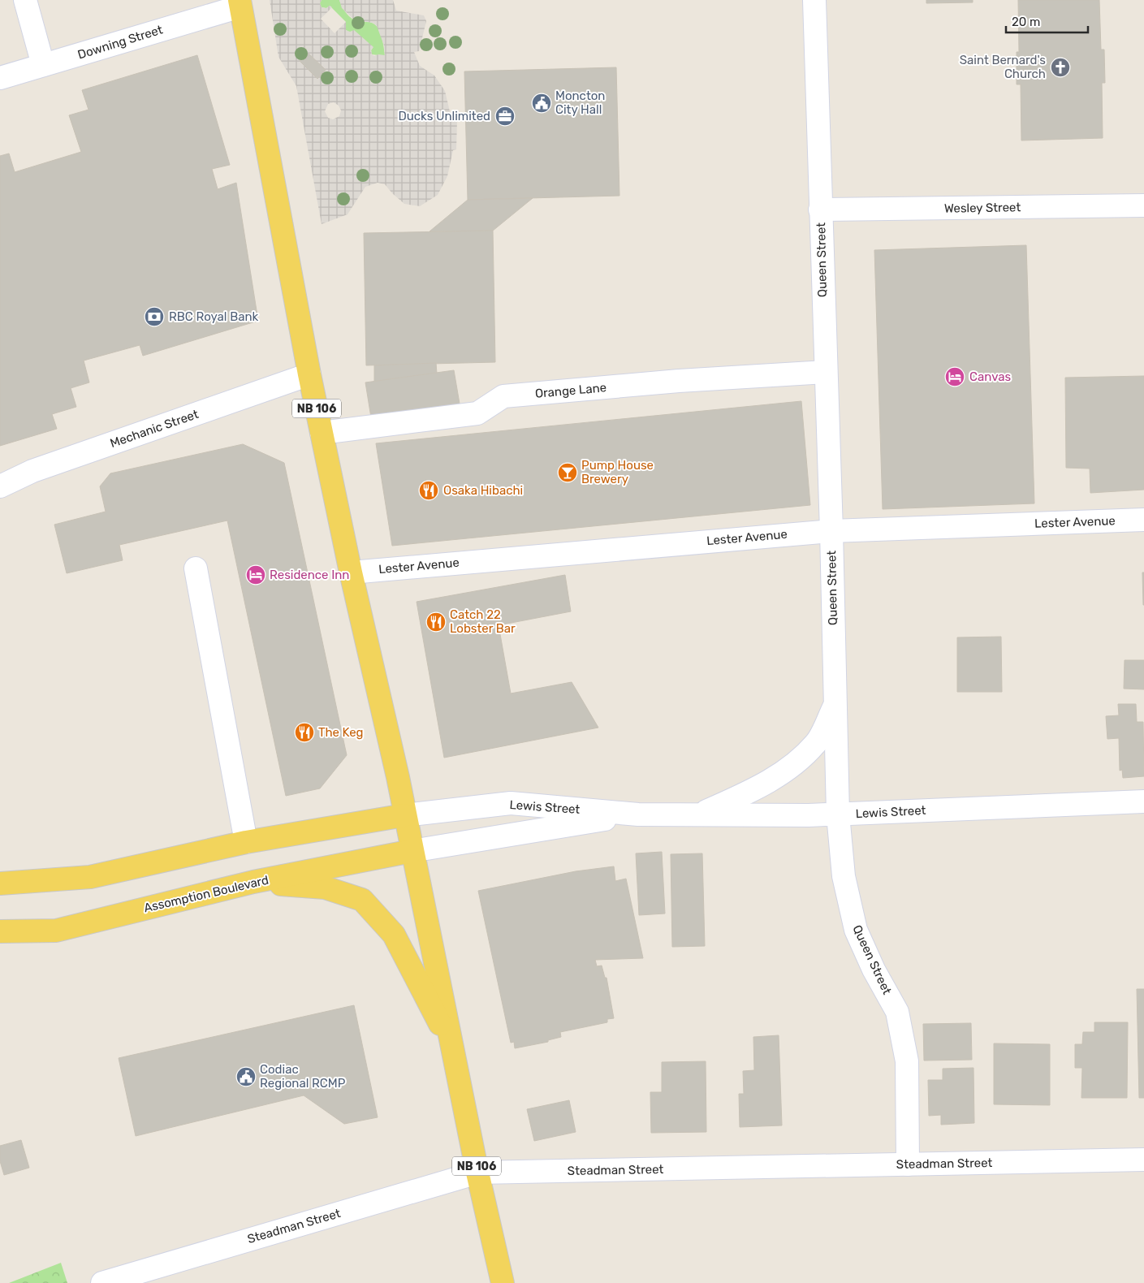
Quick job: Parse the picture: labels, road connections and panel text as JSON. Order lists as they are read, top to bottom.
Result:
{
  "streets": {
    "main road": ["NB 106", "Assomption Boulevard"],
    "street": [
      "Downing Street",
      "Wesley Street",
      "Queen Street",
      "Orange Lane",
      "Mechanic Street",
      "Lester Avenue",
      "Lewis Street",
      "Steadman Street"
    ]
  },
  "crossings": [
    ["Downing Street", "NB 106"],
    ["Wesley Street", "Queen Street"],
    ["Queen Street", "Orange Lane"],
    ["Queen Street", "Lester Avenue"],
    ["Queen Street", "Lewis Street"],
    ["Queen Street", "Steadman Street"],
    ["Orange Lane", "NB 106"],
    ["NB 106", "Mechanic Street"],
    ["NB 106", "Lester Avenue"],
    ["NB 106", "Lewis Street"],
    ["NB 106", "Assomption Boulevard"],
    ["NB 106", "Steadman Street"],
    ["Lewis Street", "Assomption Boulevard"]
  ],
  "places": {
    "church": ["Saint Bernard's Church"],
    "public building": ["Moncton City Hall", "Codiac Regional RCMP"],
    "office": ["Ducks Unlimited"],
    "bank": ["RBC Royal Bank"],
    "hotel": ["Canvas", "Residence Inn"],
    "bar": ["Pump House Brewery"],
    "restaurant": ["Osaka Hibachi", "Catch 22 Lobster Bar", "The Keg"]
  },
  "scale_bar": "20 m"
}
